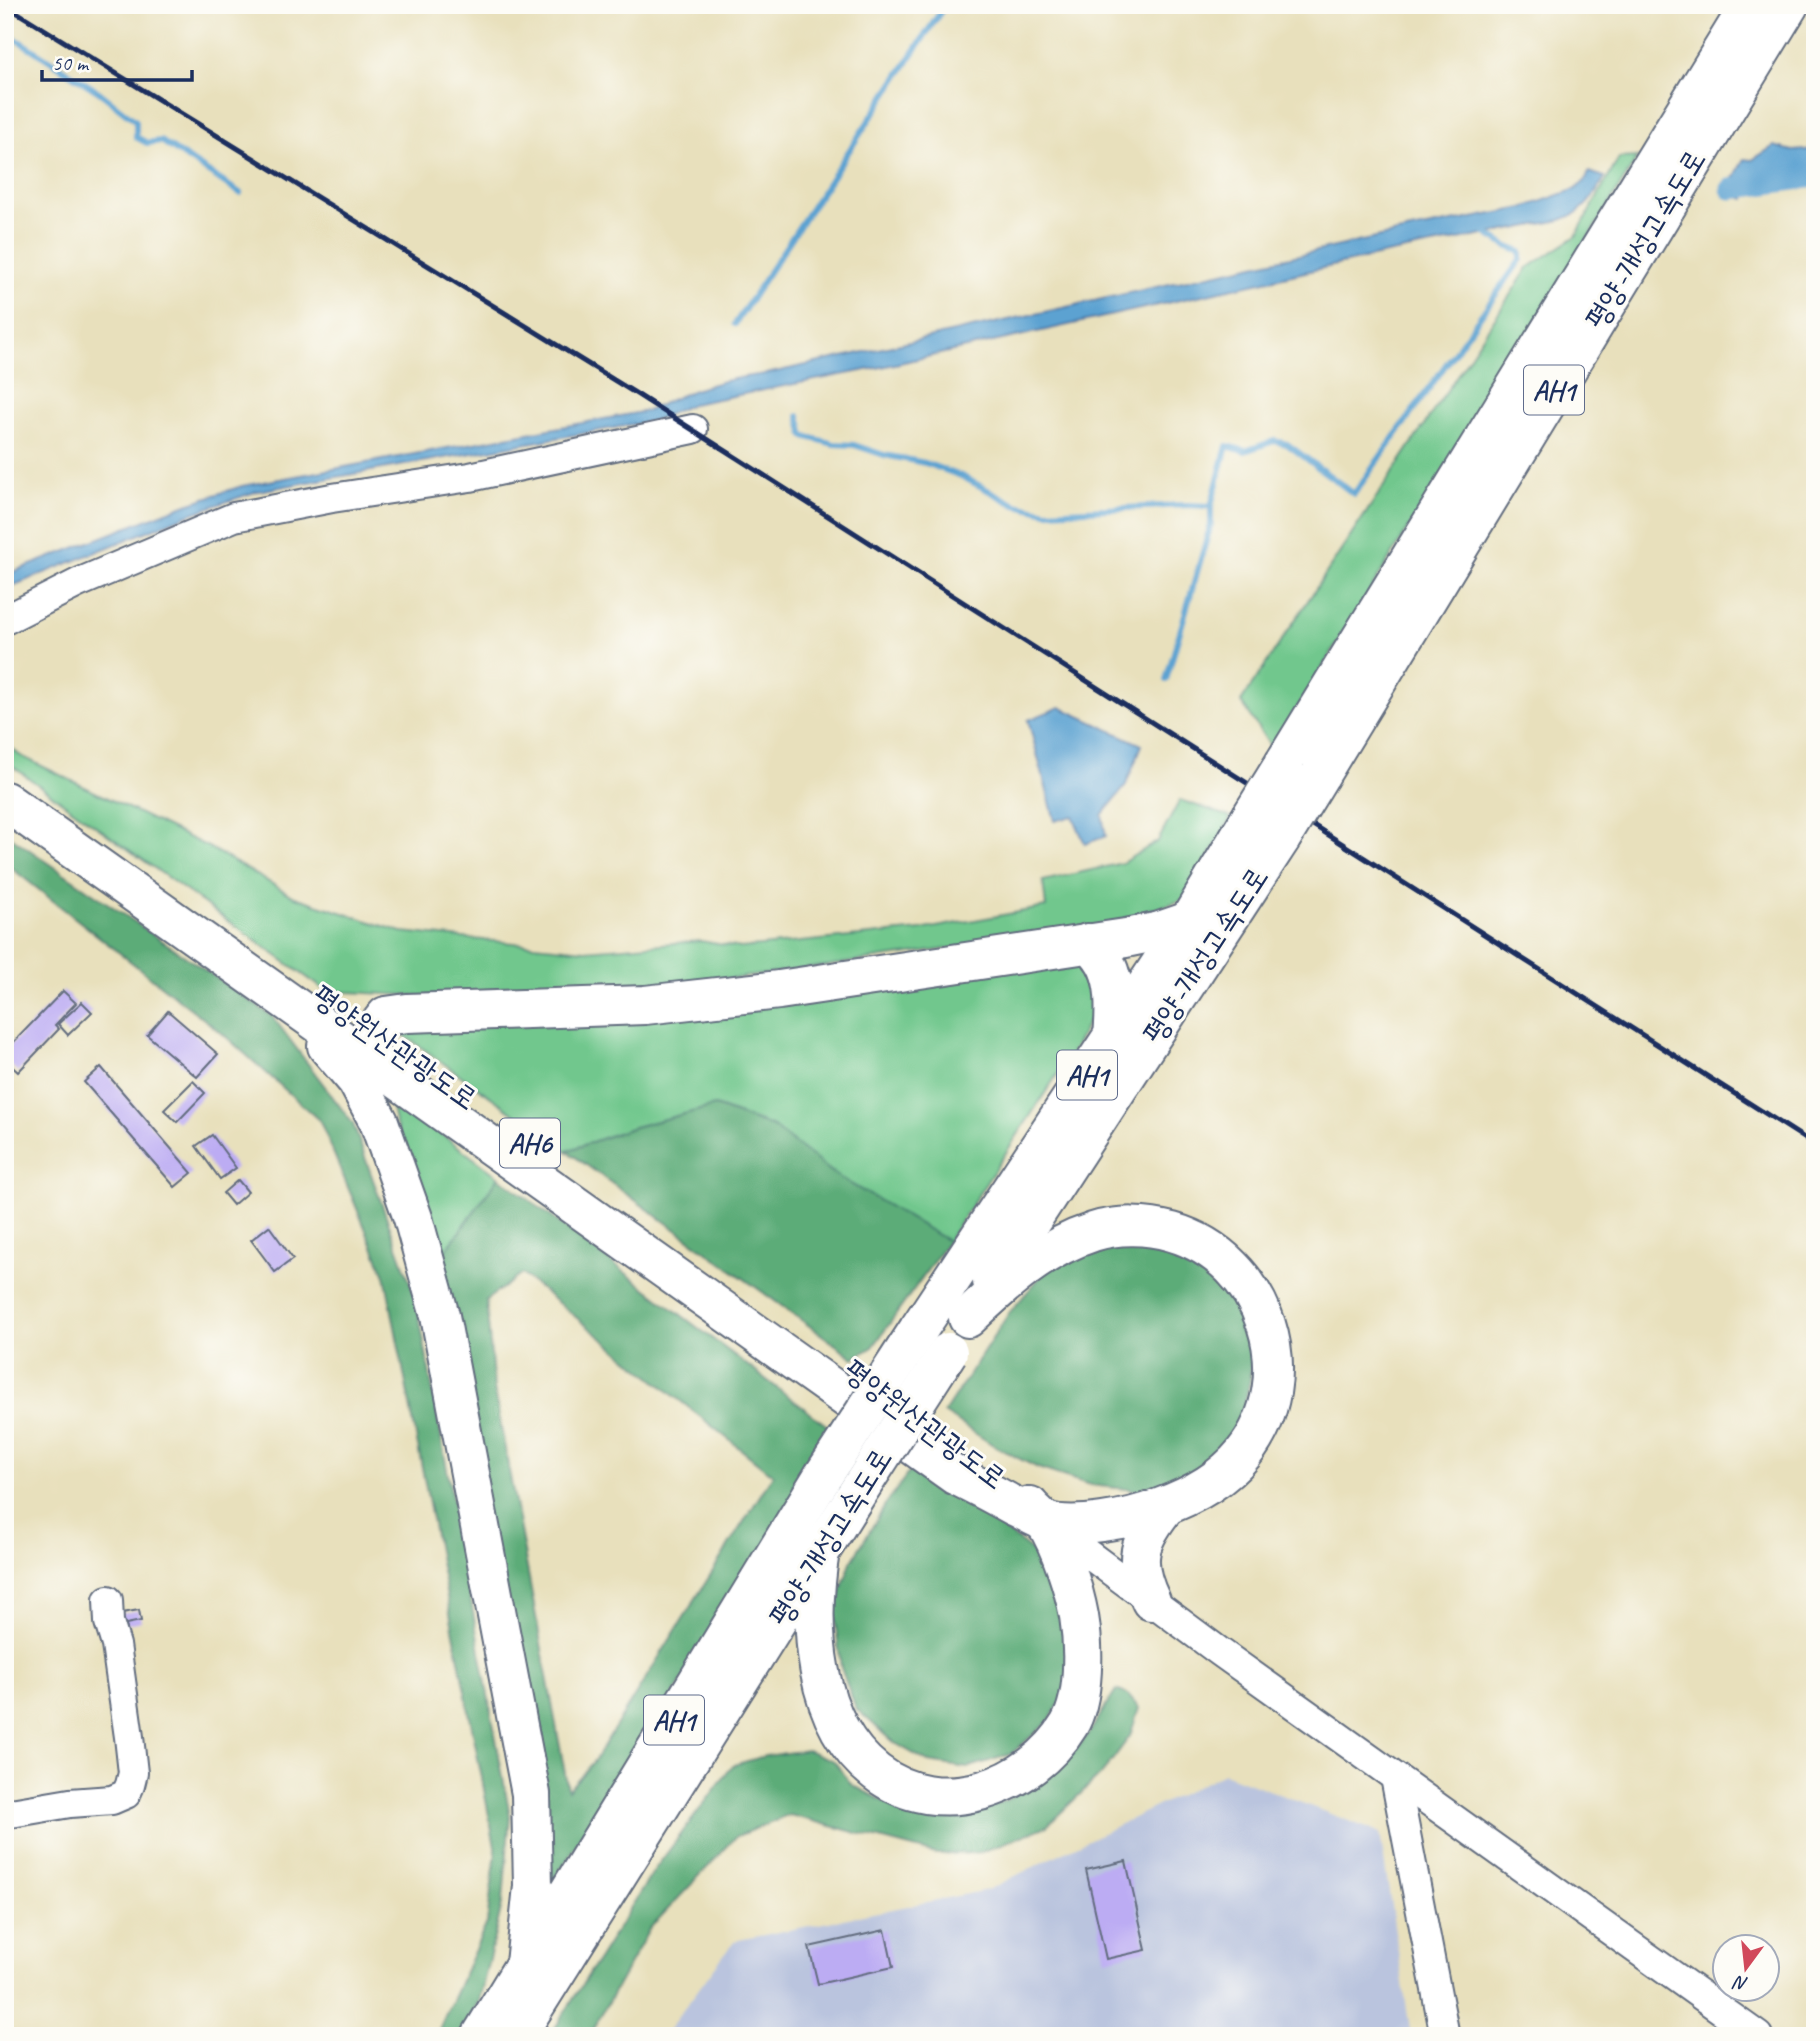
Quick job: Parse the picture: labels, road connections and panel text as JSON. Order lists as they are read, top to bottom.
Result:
{
  "streets": {
    "highway": [
      "평양-개성고속도로",
      "AH1",
      "평양원산관광도로",
      "AH6"
    ]
  },
  "scale_bar": "50 m",
  "north": "bottom"
}
